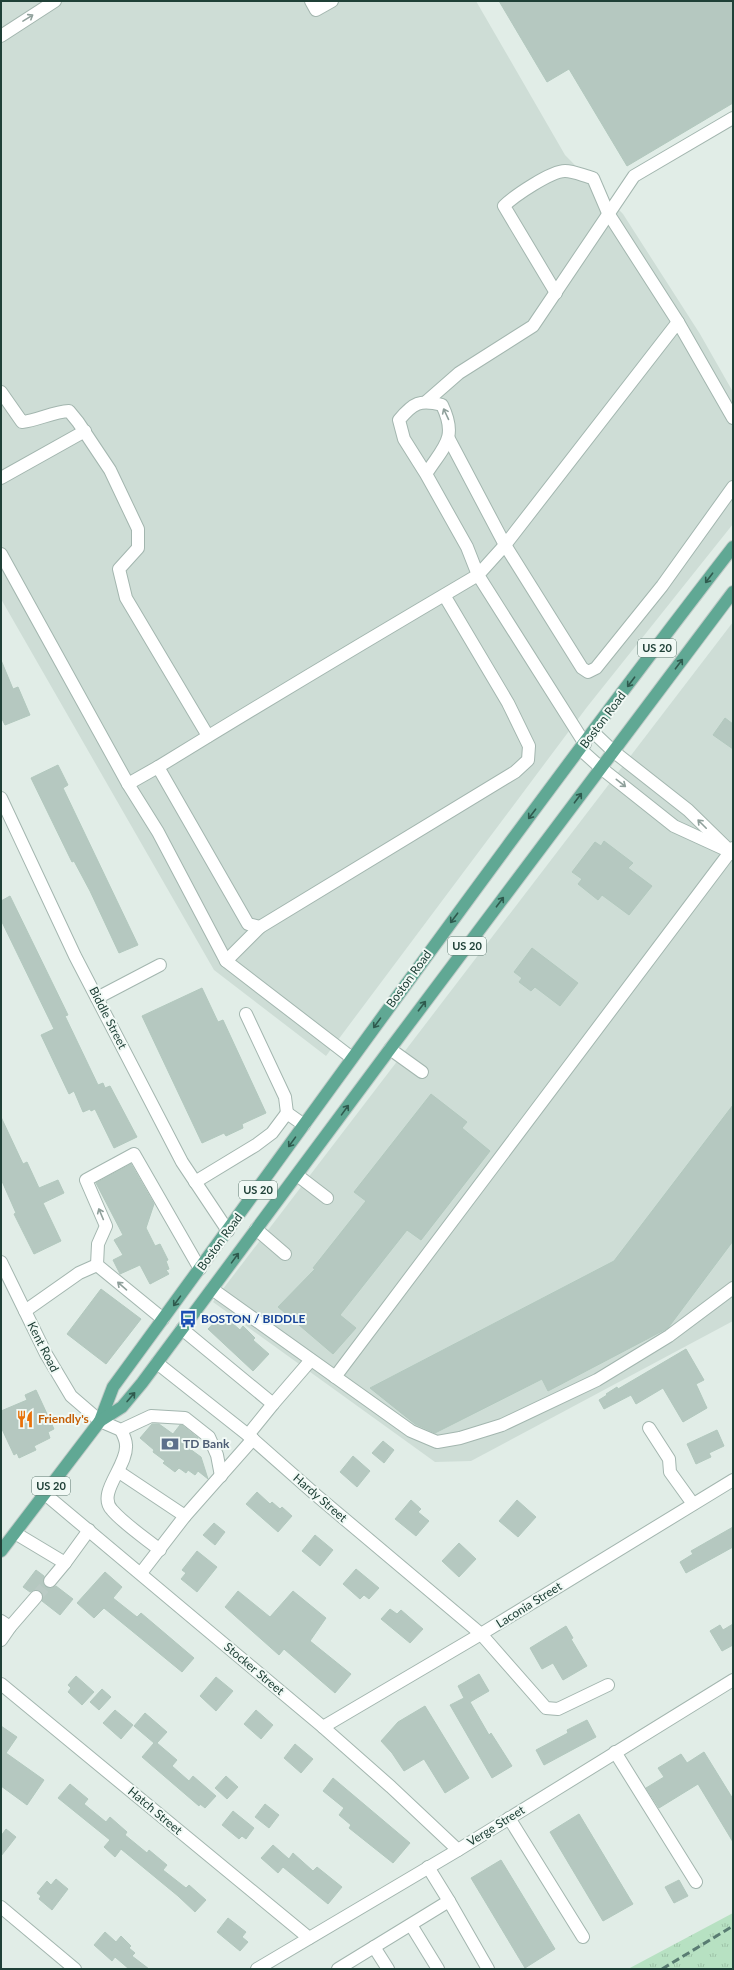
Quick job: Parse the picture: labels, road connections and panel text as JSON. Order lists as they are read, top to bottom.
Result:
{
  "streets": {
    "main road": ["US 20", "Boston Road"],
    "street": [
      "Biddle Street",
      "Kent Road",
      "Hardy Street",
      "Laconia Street",
      "Stocker Street",
      "Hatch Street",
      "Verge Street"
    ]
  },
  "crossings": [
    ["Boston Road", "Biddle Street"],
    ["Boston Road", "Kent Road"],
    ["Boston Road", "Hardy Street"],
    ["Boston Road", "Stocker Street"],
    ["Hardy Street", "Laconia Street"],
    ["Laconia Street", "Stocker Street"],
    ["Stocker Street", "Verge Street"],
    ["Hatch Street", "Verge Street"]
  ],
  "places": {
    "bus stop": ["BOSTON / BIDDLE"],
    "restaurant": ["Friendly's"],
    "bank": ["TD Bank"]
  }
}
